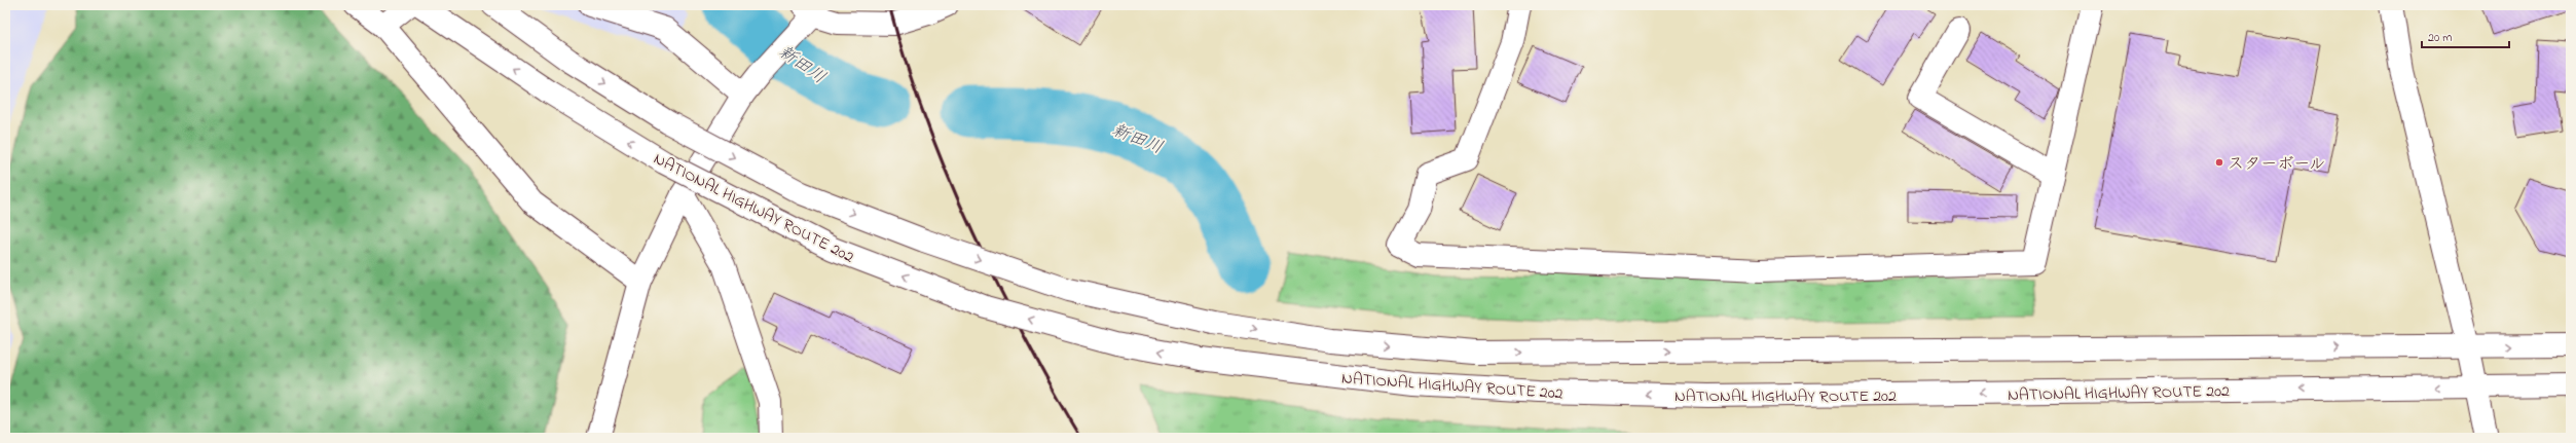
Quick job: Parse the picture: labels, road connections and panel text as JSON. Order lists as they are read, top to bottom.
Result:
{
  "streets": {
    "main road": ["NATIONAL HIGHWAY ROUTE 202"]
  },
  "water": ["新田川"],
  "places": ["スターボール"],
  "scale_bar": "20 m"
}
